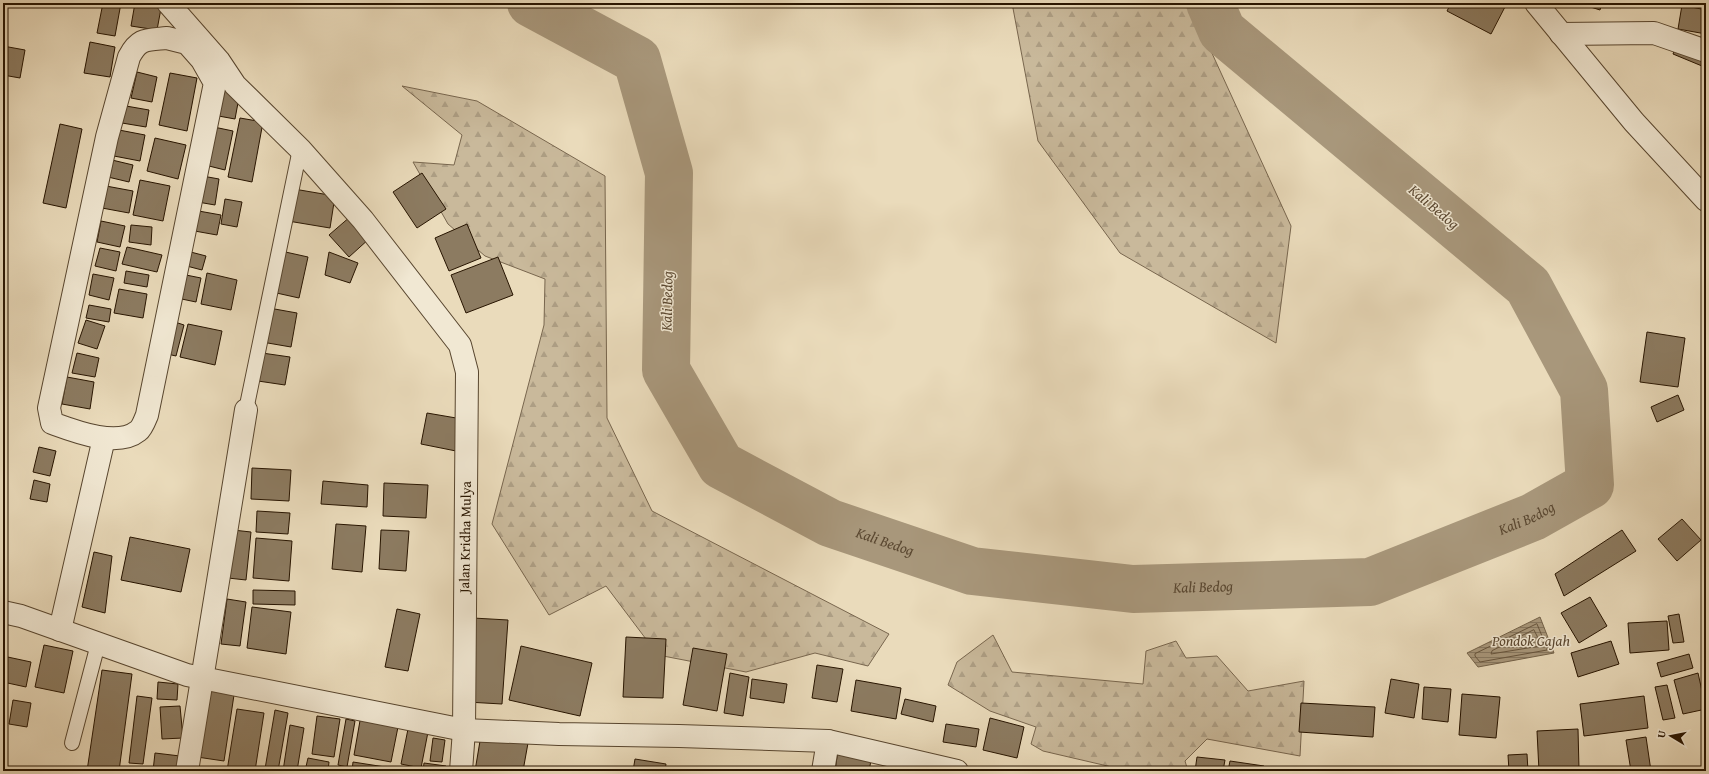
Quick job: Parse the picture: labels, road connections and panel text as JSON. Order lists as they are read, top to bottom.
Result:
{
  "streets": {
    "street": ["Jalan Kridha Mulya"]
  },
  "water": ["Kali Bedog", "Pondok Gajah"],
  "north": "left"
}
